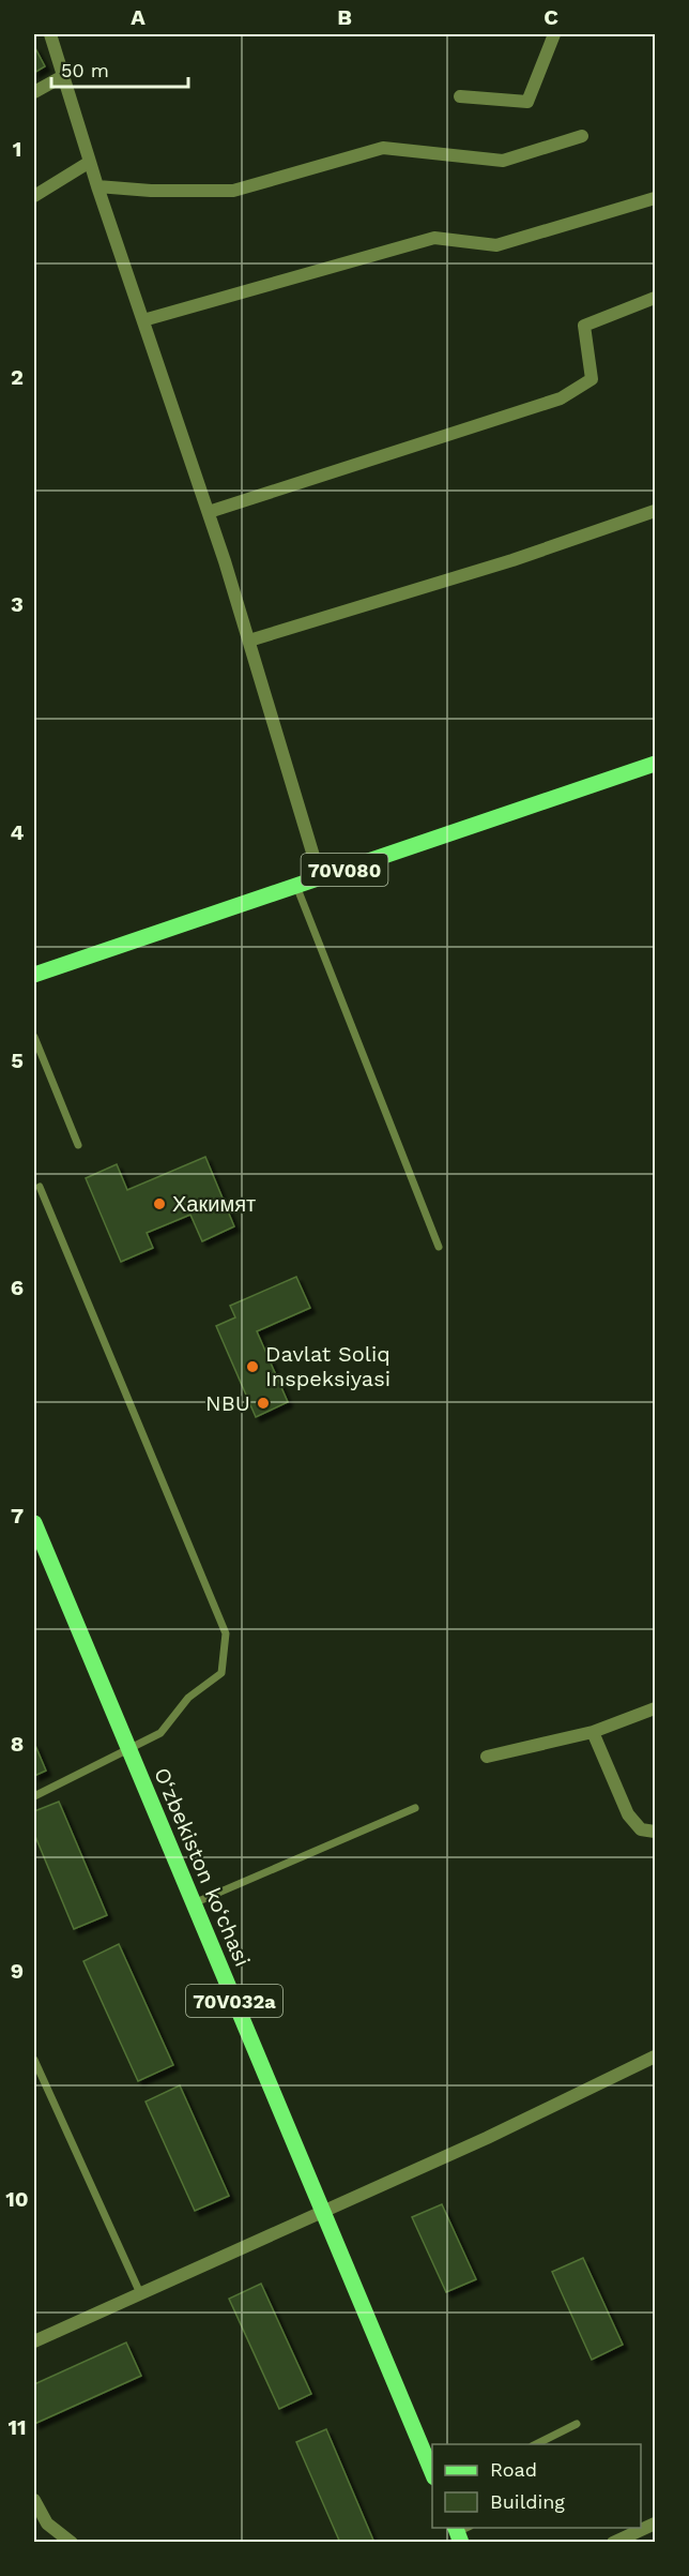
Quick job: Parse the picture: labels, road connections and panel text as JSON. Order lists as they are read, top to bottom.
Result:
{
  "streets": {
    "main road": ["70V080", "O‘zbekiston ko‘chasi", "70V032a"]
  },
  "places": ["Хакимят", "Davlat Soliq Inspeksiyasi", "NBU"],
  "legend": ["Road", "Building"],
  "scale_bar": "50 m",
  "grid": {
    "columns": ["A", "B", "C"],
    "rows": [
      "1",
      "2",
      "3",
      "4",
      "5",
      "6",
      "7",
      "8",
      "9",
      "10",
      "11"
    ]
  }
}
